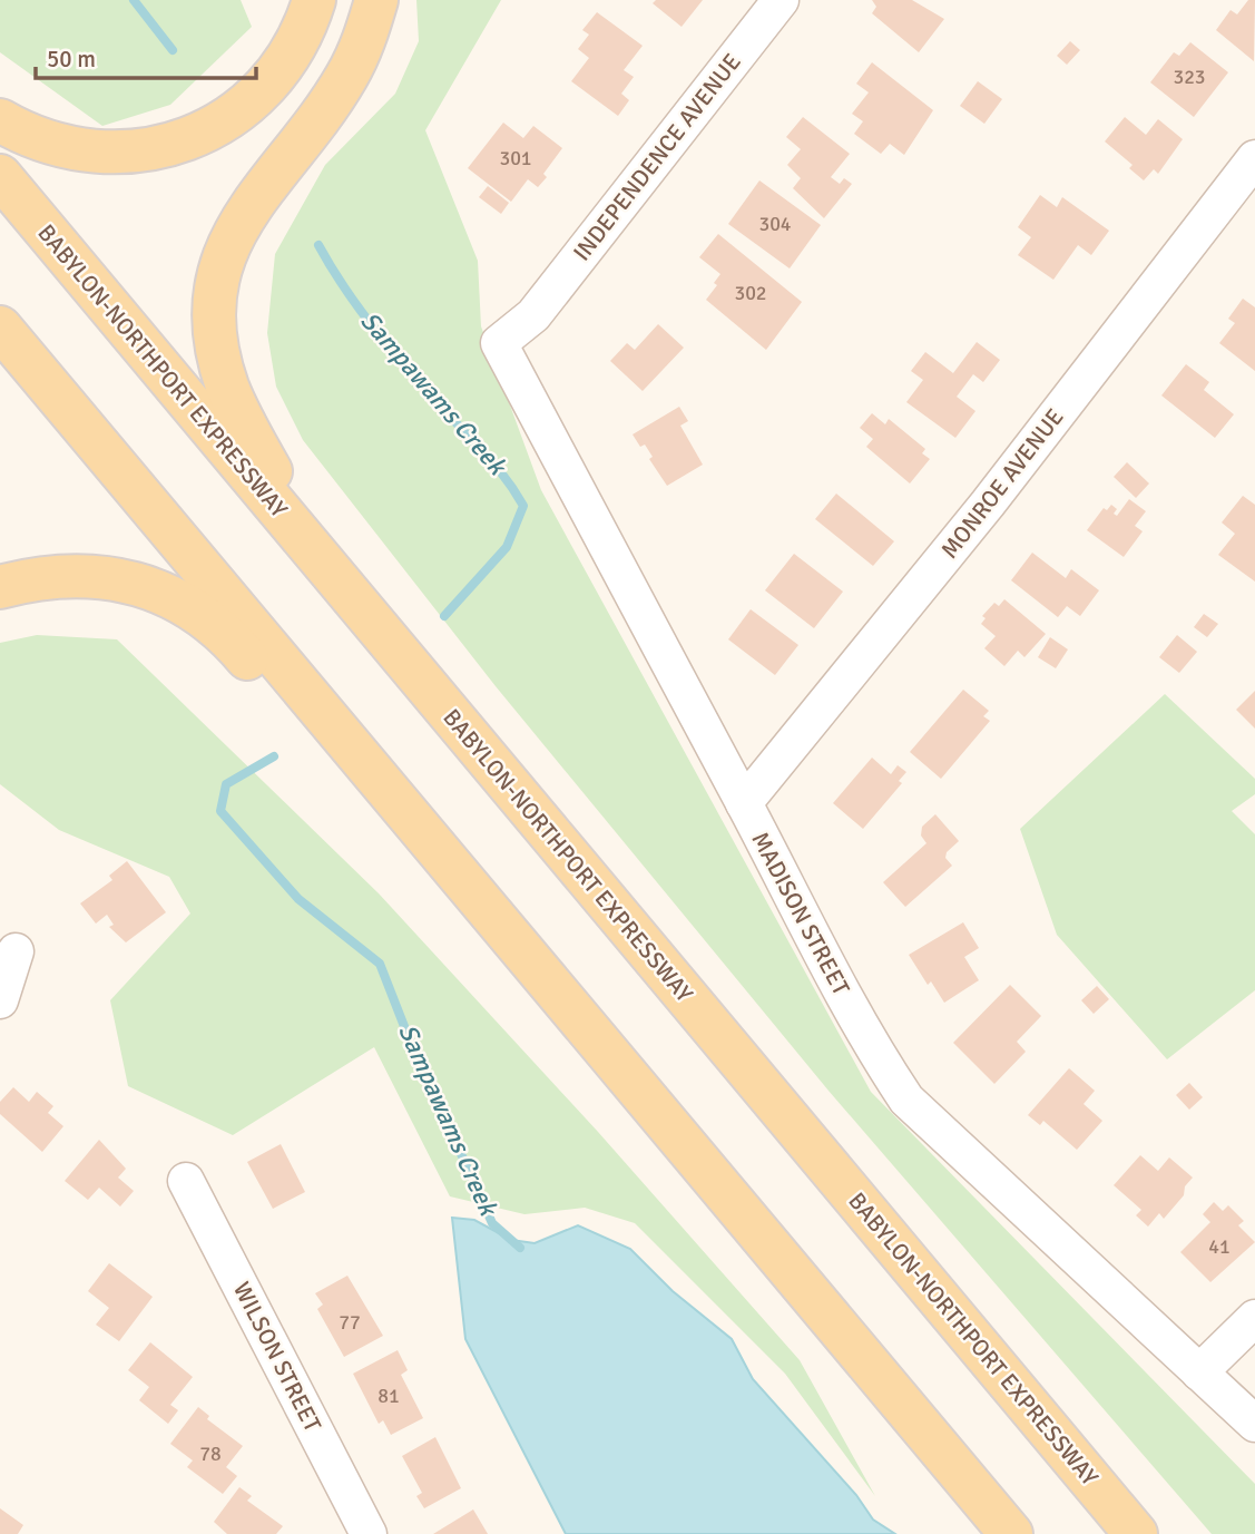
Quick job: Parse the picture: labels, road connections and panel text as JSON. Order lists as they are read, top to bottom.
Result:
{
  "streets": {
    "main road": ["BABYLON-NORTHPORT EXPRESSWAY"],
    "street": [
      "INDEPENDENCE AVENUE",
      "MONROE AVENUE",
      "MADISON STREET",
      "WILSON STREET"
    ]
  },
  "crossings": [
    ["INDEPENDENCE AVENUE", "MADISON STREET"],
    ["MONROE AVENUE", "MADISON STREET"]
  ],
  "water": ["Sampawams Creek"],
  "house_numbers": [
    "323",
    "301",
    "304",
    "302",
    "41",
    "77",
    "81",
    "78"
  ],
  "scale_bar": "50 m"
}
